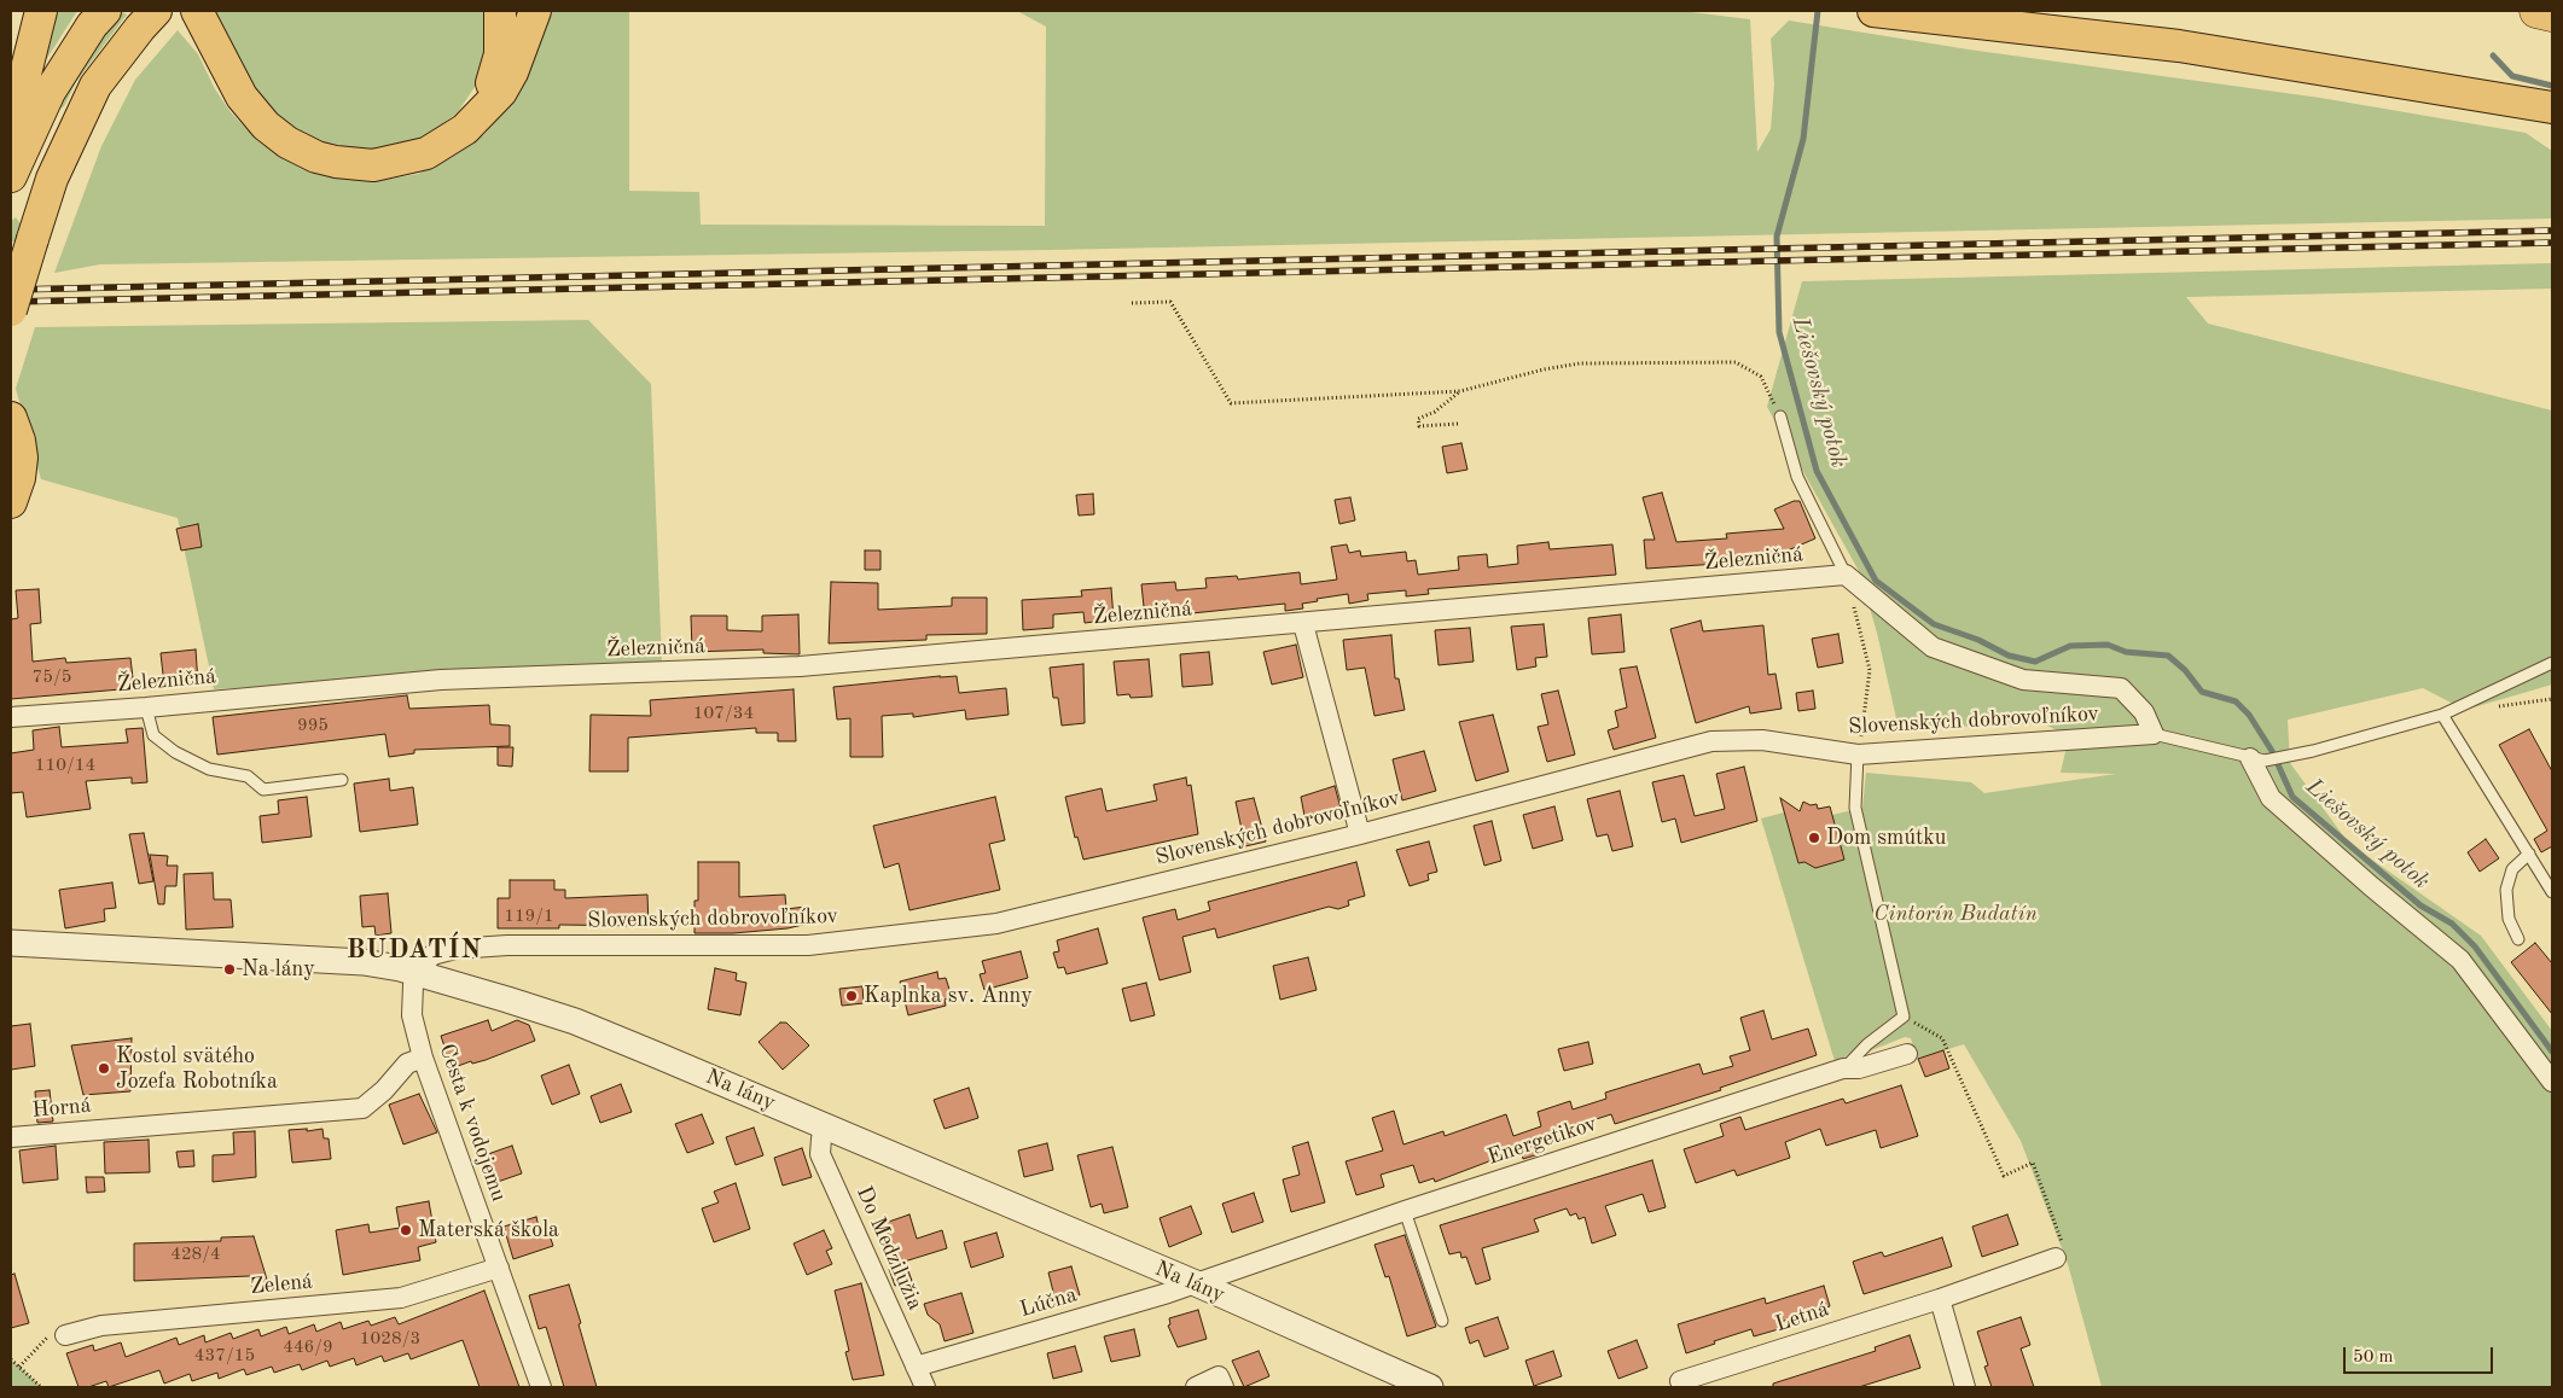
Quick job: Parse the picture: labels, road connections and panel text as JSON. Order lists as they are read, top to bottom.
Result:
{
  "streets": {
    "street": [
      "Železničná",
      "Slovenských dobrovoľníkov",
      "Na lány",
      "Horná",
      "Cesta k vodojemu",
      "Energetikov",
      "Do Medzilužia",
      "Zelená",
      "Lúčna",
      "Letná"
    ]
  },
  "crossings": [
    ["Slovenských dobrovoľníkov", "Na lány"],
    ["Slovenských dobrovoľníkov", "Cesta k vodojemu"],
    ["Na lány", "Cesta k vodojemu"],
    ["Na lány", "Energetikov"],
    ["Na lány", "Do Medzilužia"],
    ["Na lány", "Lúčna"],
    ["Horná", "Cesta k vodojemu"],
    ["Cesta k vodojemu", "Zelená"],
    ["Energetikov", "Lúčna"],
    ["Do Medzilužia", "Lúčna"]
  ],
  "districts": ["BUDATÍN"],
  "water": ["Liešovský potok"],
  "parks": ["Cintorín Budatín"],
  "places": [
    "Dom smútku",
    "Na lány",
    "Kaplnka sv. Anny",
    "Kostol svätého Jozefa Robotníka",
    "Materská škola"
  ],
  "house_numbers": [
    "75/5",
    "107/34",
    "995",
    "110/14",
    "119/1",
    "428/4",
    "1028/3",
    "446/9",
    "437/15"
  ],
  "scale_bar": "50 m"
}
